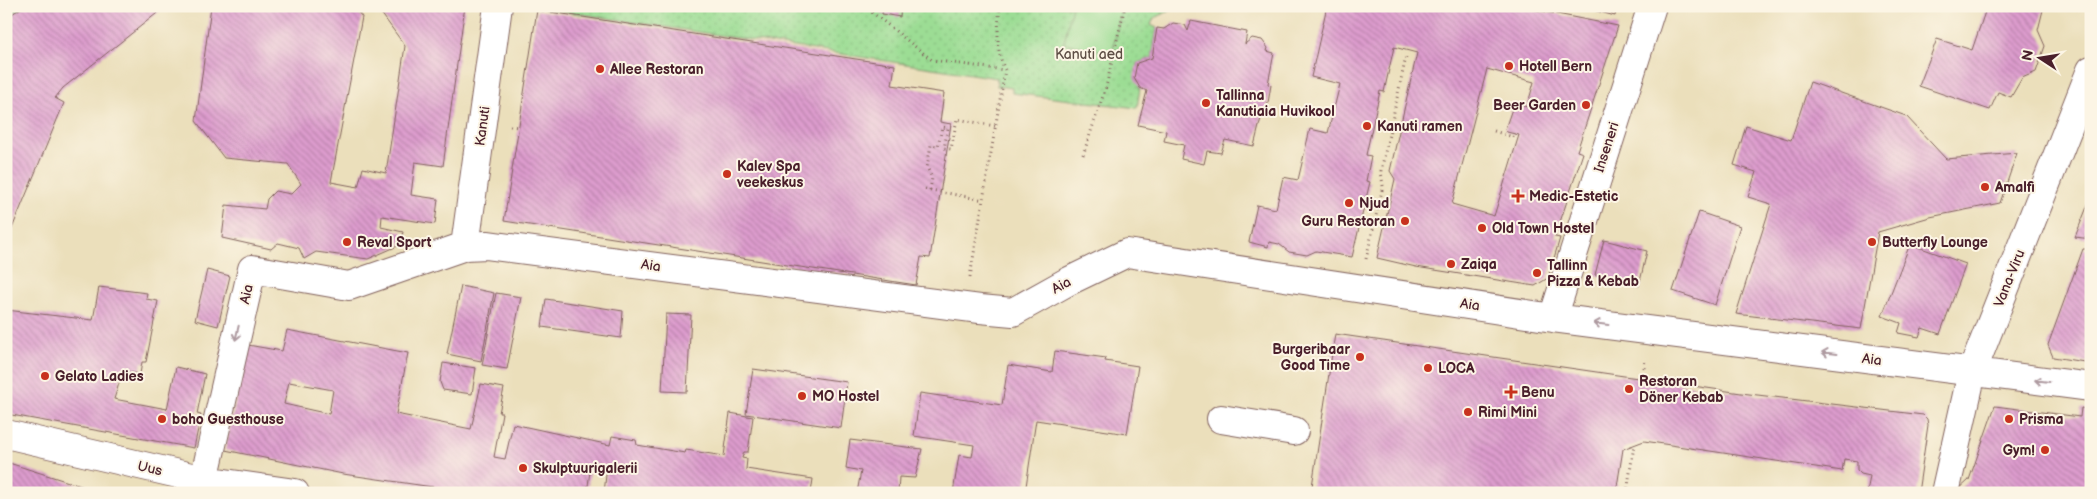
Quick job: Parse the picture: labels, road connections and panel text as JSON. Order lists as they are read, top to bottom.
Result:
{
  "streets": {
    "street": [
      "Kanuti",
      "Inseneri",
      "Aia",
      "Vana-Viru",
      "Uus"
    ]
  },
  "crossings": [
    ["Kanuti", "Aia"],
    ["Inseneri", "Aia"],
    ["Aia", "Vana-Viru"],
    ["Aia", "Uus"]
  ],
  "one_way": ["Aia"],
  "parks": ["Kanuti aed"],
  "places": {
    "other": [
      "Hotell Bern",
      "Allee Restoran",
      "Tallinna Kanutiaia Huvikool",
      "Beer Garden",
      "Kanuti ramen",
      "Kalev Spa veekeskus",
      "Amalfi",
      "Njud",
      "Guru Restoran",
      "Old Town Hostel",
      "Reval Sport",
      "Butterfly Lounge",
      "Zaiqa",
      "Tallinn Pizza & Kebab",
      "Burgeribaar Good Time",
      "LOCA",
      "Gelato Ladies",
      "Restoran Döner Kebab",
      "MO Hostel",
      "Rimi Mini",
      "boho Guesthouse",
      "Prisma",
      "Gym!",
      "Skulptuurigalerii"
    ],
    "health": ["Medic-Estetic", "Benu"]
  },
  "north": "left"
}
